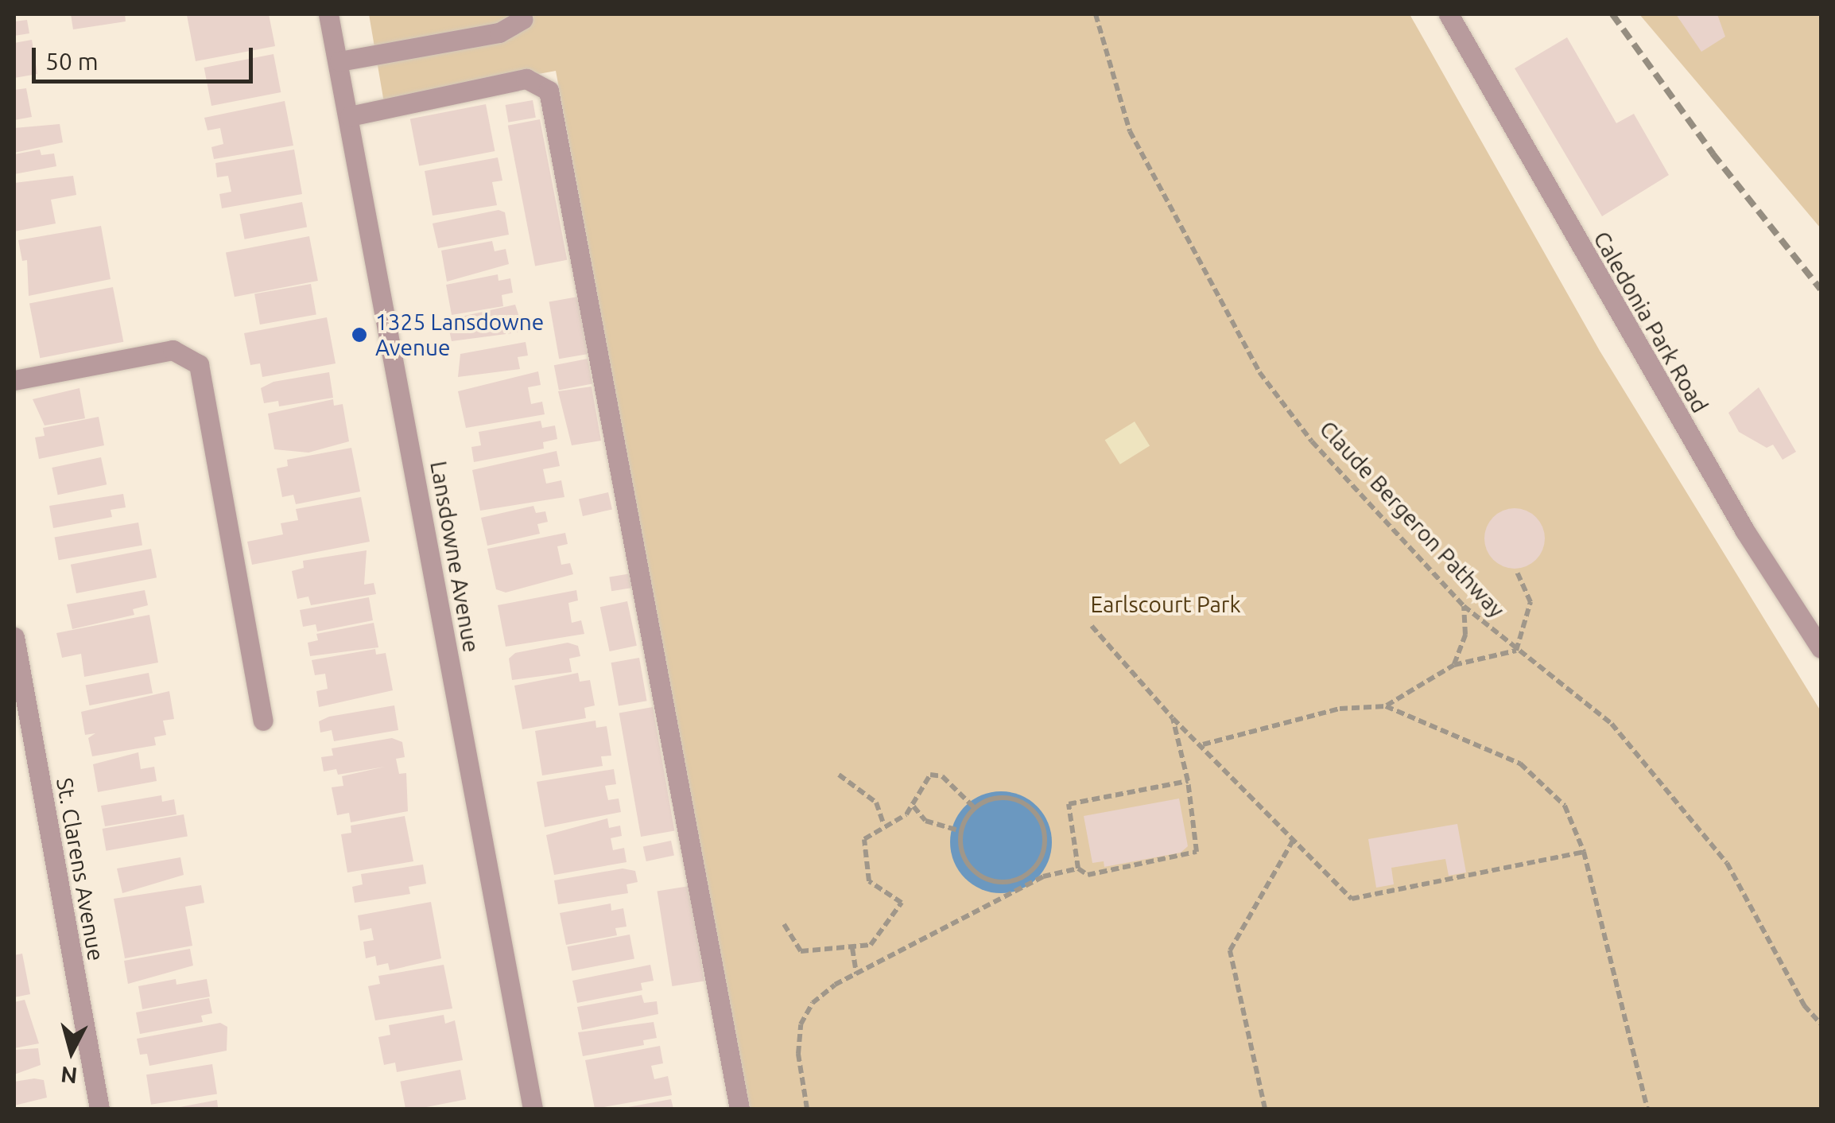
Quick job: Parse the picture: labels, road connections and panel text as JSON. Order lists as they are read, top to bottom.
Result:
{
  "streets": {
    "street": ["Caledonia Park Road", "Lansdowne Avenue", "St. Clarens Avenue"],
    "path": ["Claude Bergeron Pathway"]
  },
  "parks": ["Earlscourt Park"],
  "places": ["1325 Lansdowne Avenue"],
  "scale_bar": "50 m",
  "north": "bottom"
}
